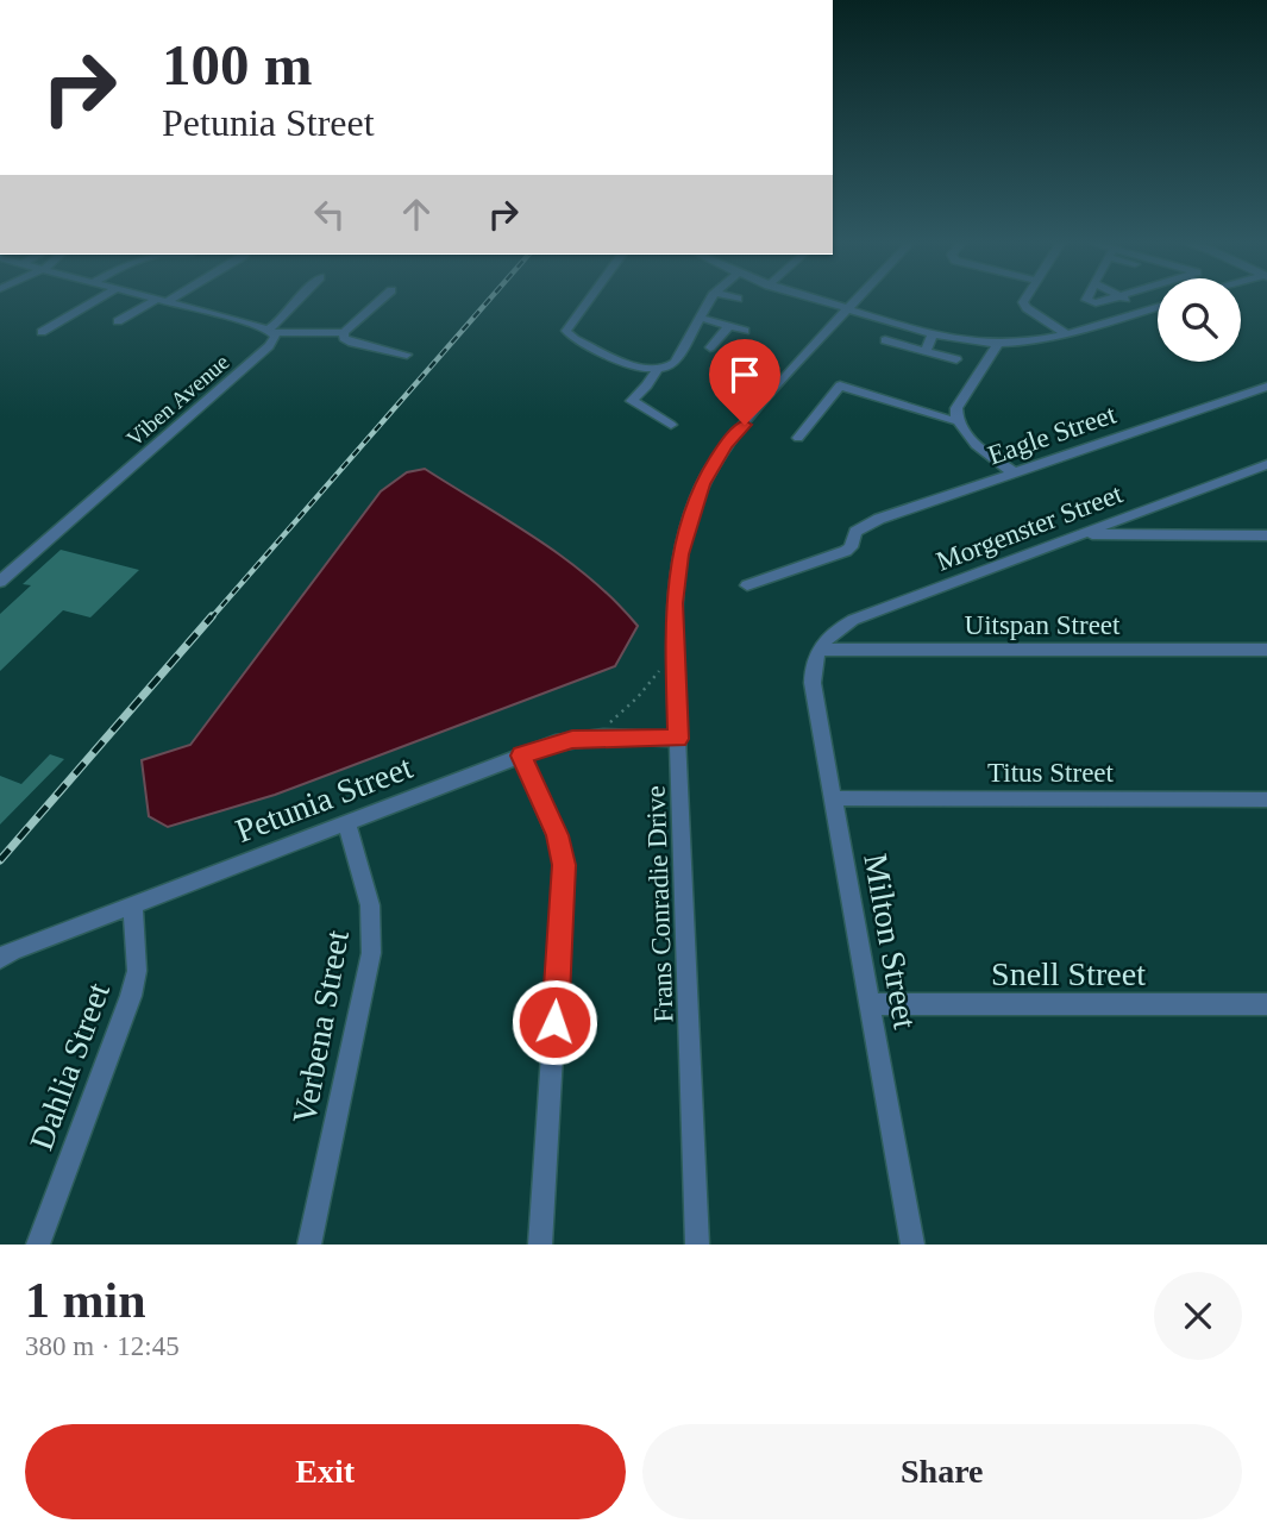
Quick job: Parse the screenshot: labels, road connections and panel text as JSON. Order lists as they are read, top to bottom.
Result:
{
  "streets": {
    "street": [
      "Viben Avenue",
      "Eagle Street",
      "Morgenster Street",
      "Uitspan Street",
      "Titus Street",
      "Petunia Street",
      "Frans Conradie Drive",
      "Milton Street",
      "Snell Street",
      "Verbena Street",
      "Dahlia Street"
    ]
  },
  "crossings": [
    ["Morgenster Street", "Uitspan Street"],
    ["Morgenster Street", "Milton Street"],
    ["Uitspan Street", "Milton Street"],
    ["Titus Street", "Milton Street"],
    ["Petunia Street", "Frans Conradie Drive"],
    ["Petunia Street", "Verbena Street"],
    ["Petunia Street", "Dahlia Street"],
    ["Milton Street", "Snell Street"]
  ],
  "page": {
    "turn": ["100 m", "Petunia Street"],
    "heading": ["1 min", "380 m · 12:45"],
    "buttons": ["Exit", "Share"]
  }
}
